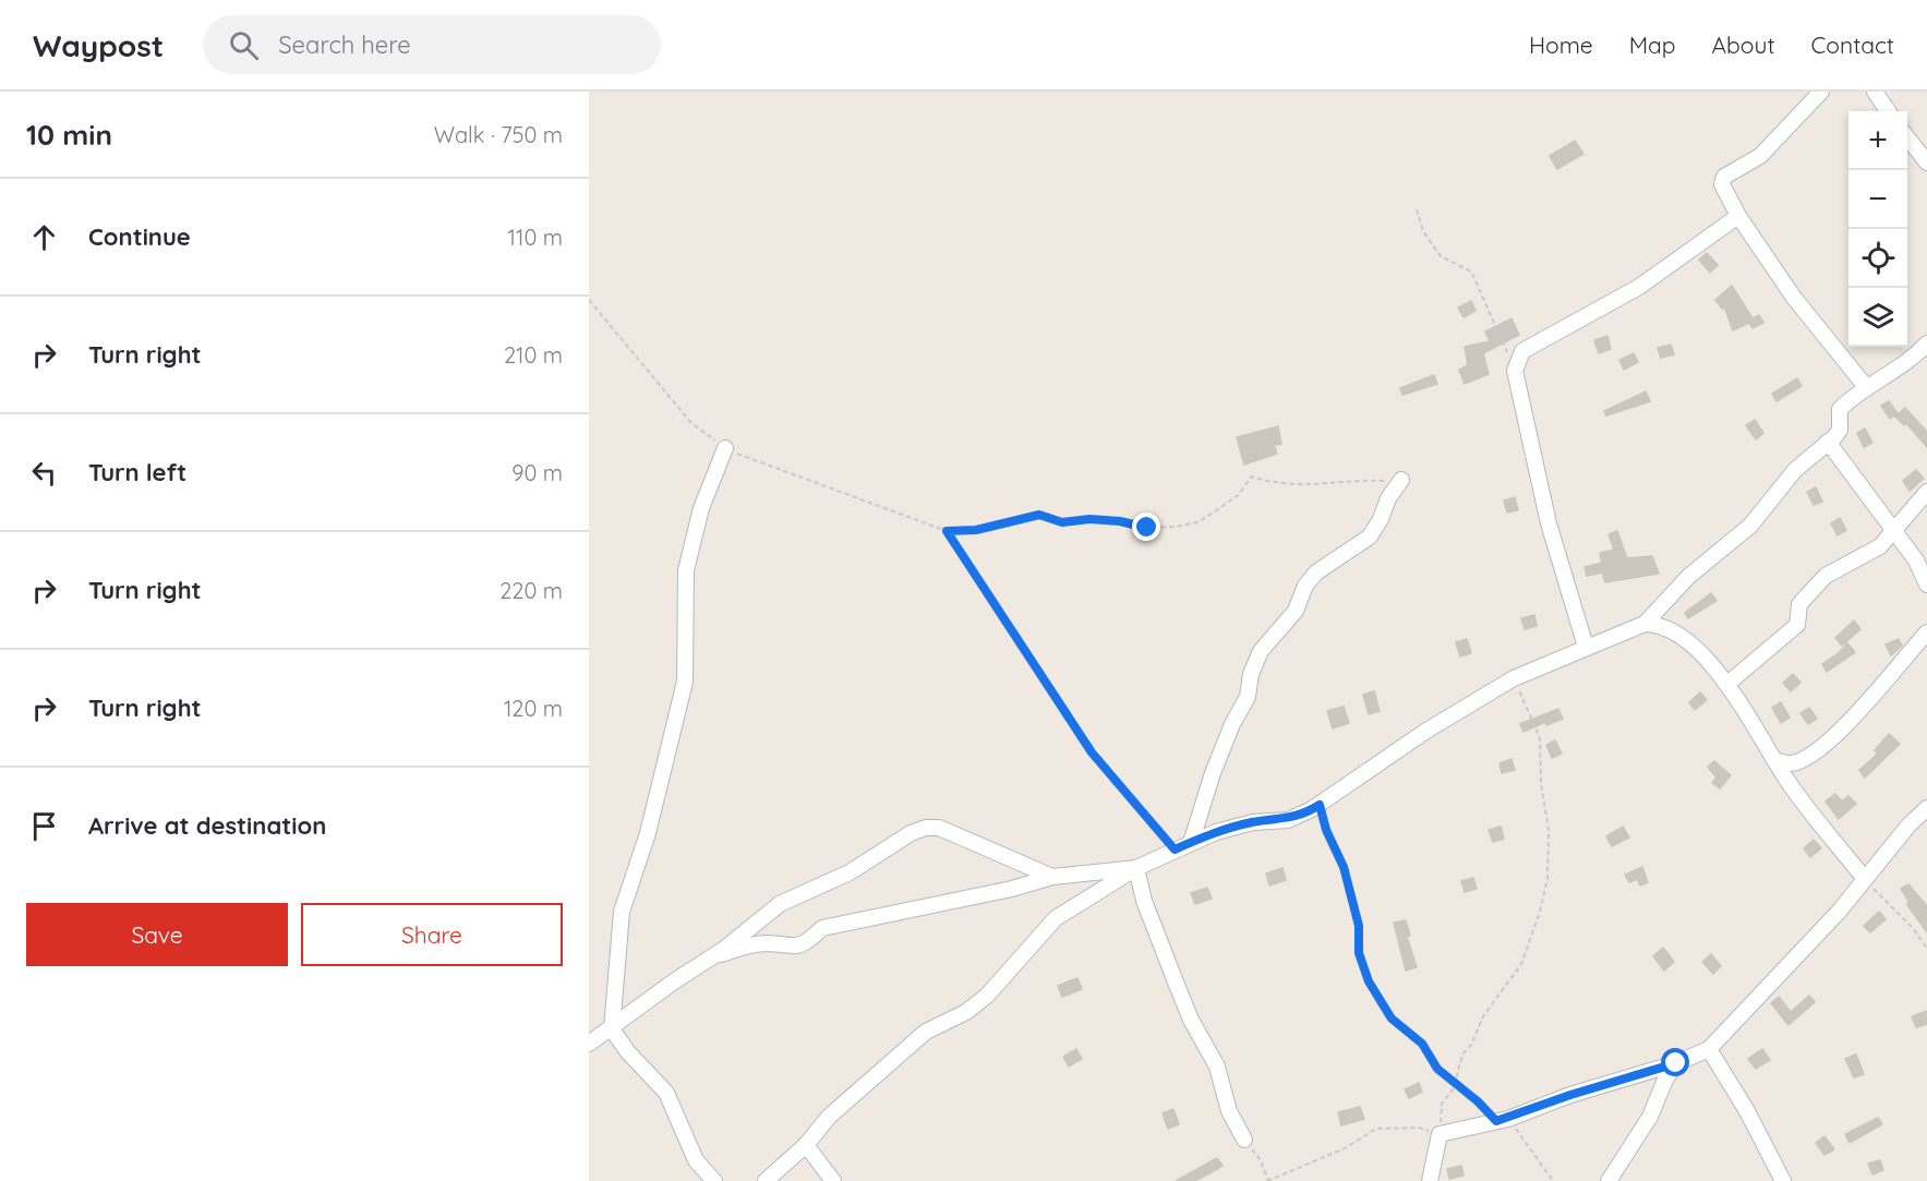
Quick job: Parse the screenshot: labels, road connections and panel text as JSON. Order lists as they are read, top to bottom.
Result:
{
  "page": {
    "header": "Waypost",
    "search": "Search here",
    "nav": [
      "Home",
      "Map",
      "About",
      "Contact"
    ],
    "heading": ["10 min", "Walk · 750 m"],
    "map_buttons": ["+", "−"],
    "list": [
      ["Continue", "110 m"],
      ["Turn right", "210 m"],
      ["Turn left", "90 m"],
      ["Turn right", "220 m"],
      ["Turn right", "120 m"],
      "Arrive at destination"
    ],
    "buttons": ["Save", "Share"]
  }
}
